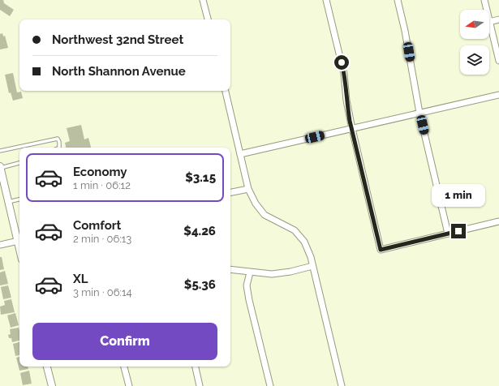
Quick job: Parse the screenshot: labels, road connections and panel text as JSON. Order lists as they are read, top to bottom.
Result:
{
  "north": "left",
  "page": {
    "banner": ["Northwest 32nd Street", "North Shannon Avenue"],
    "list": [
      {
        "name": "Economy",
        "note": "1 min · 06:12",
        "value": "$3.15"
      },
      {
        "name": "Comfort",
        "note": "2 min · 06:13",
        "value": "$4.26"
      },
      {
        "name": "XL",
        "note": "3 min · 06:14",
        "value": "$5.36"
      }
    ],
    "bubble": "1 min",
    "buttons": "Confirm"
  }
}
